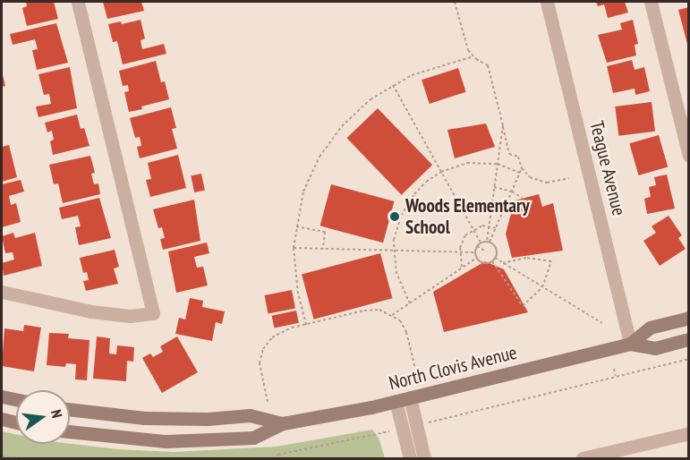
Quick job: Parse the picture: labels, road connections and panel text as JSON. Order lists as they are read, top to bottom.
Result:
{
  "streets": {
    "main road": ["North Clovis Avenue"],
    "street": ["Teague Avenue"]
  },
  "crossings": [
    ["Teague Avenue", "North Clovis Avenue"]
  ],
  "places": ["Woods Elementary School"],
  "north": "right"
}
